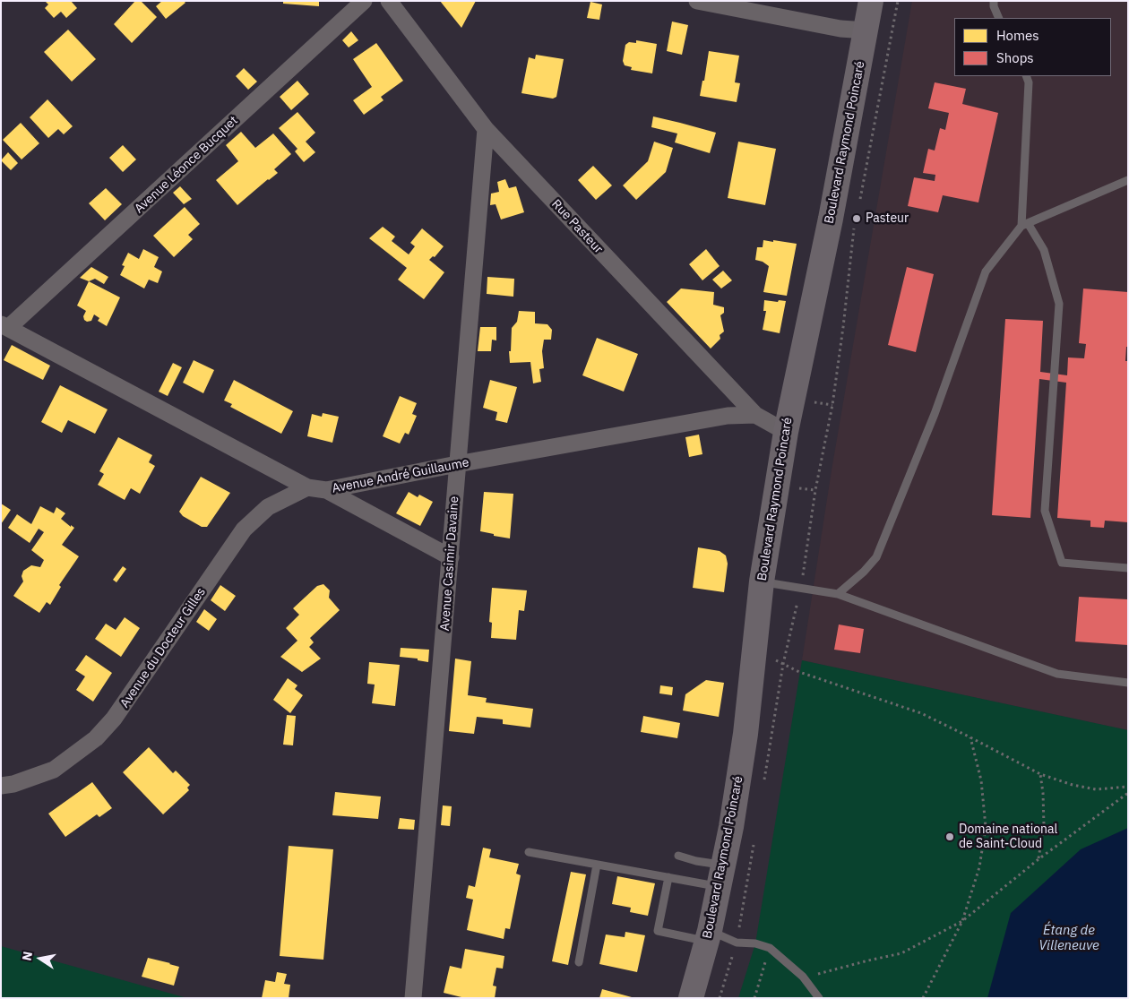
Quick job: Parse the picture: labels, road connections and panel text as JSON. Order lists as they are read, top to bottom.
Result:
{
  "streets": {
    "main road": ["Boulevard Raymond Poincaré"],
    "street": [
      "Avenue Léonce Bucquet",
      "Rue Pasteur",
      "Avenue André Guillaume",
      "Avenue Casimir Davaine",
      "Avenue du Docteur Gilles"
    ]
  },
  "crossings": [
    ["Boulevard Raymond Poincaré", "Rue Pasteur"],
    ["Avenue Léonce Bucquet", "Avenue André Guillaume"],
    ["Rue Pasteur", "Avenue André Guillaume"],
    ["Rue Pasteur", "Avenue Casimir Davaine"],
    ["Avenue André Guillaume", "Avenue Casimir Davaine"],
    ["Avenue André Guillaume", "Avenue du Docteur Gilles"]
  ],
  "water": ["Étang de Villeneuve"],
  "places": ["Pasteur", "Domaine national de Saint-Cloud"],
  "legend": ["Homes", "Shops"],
  "north": "left"
}
